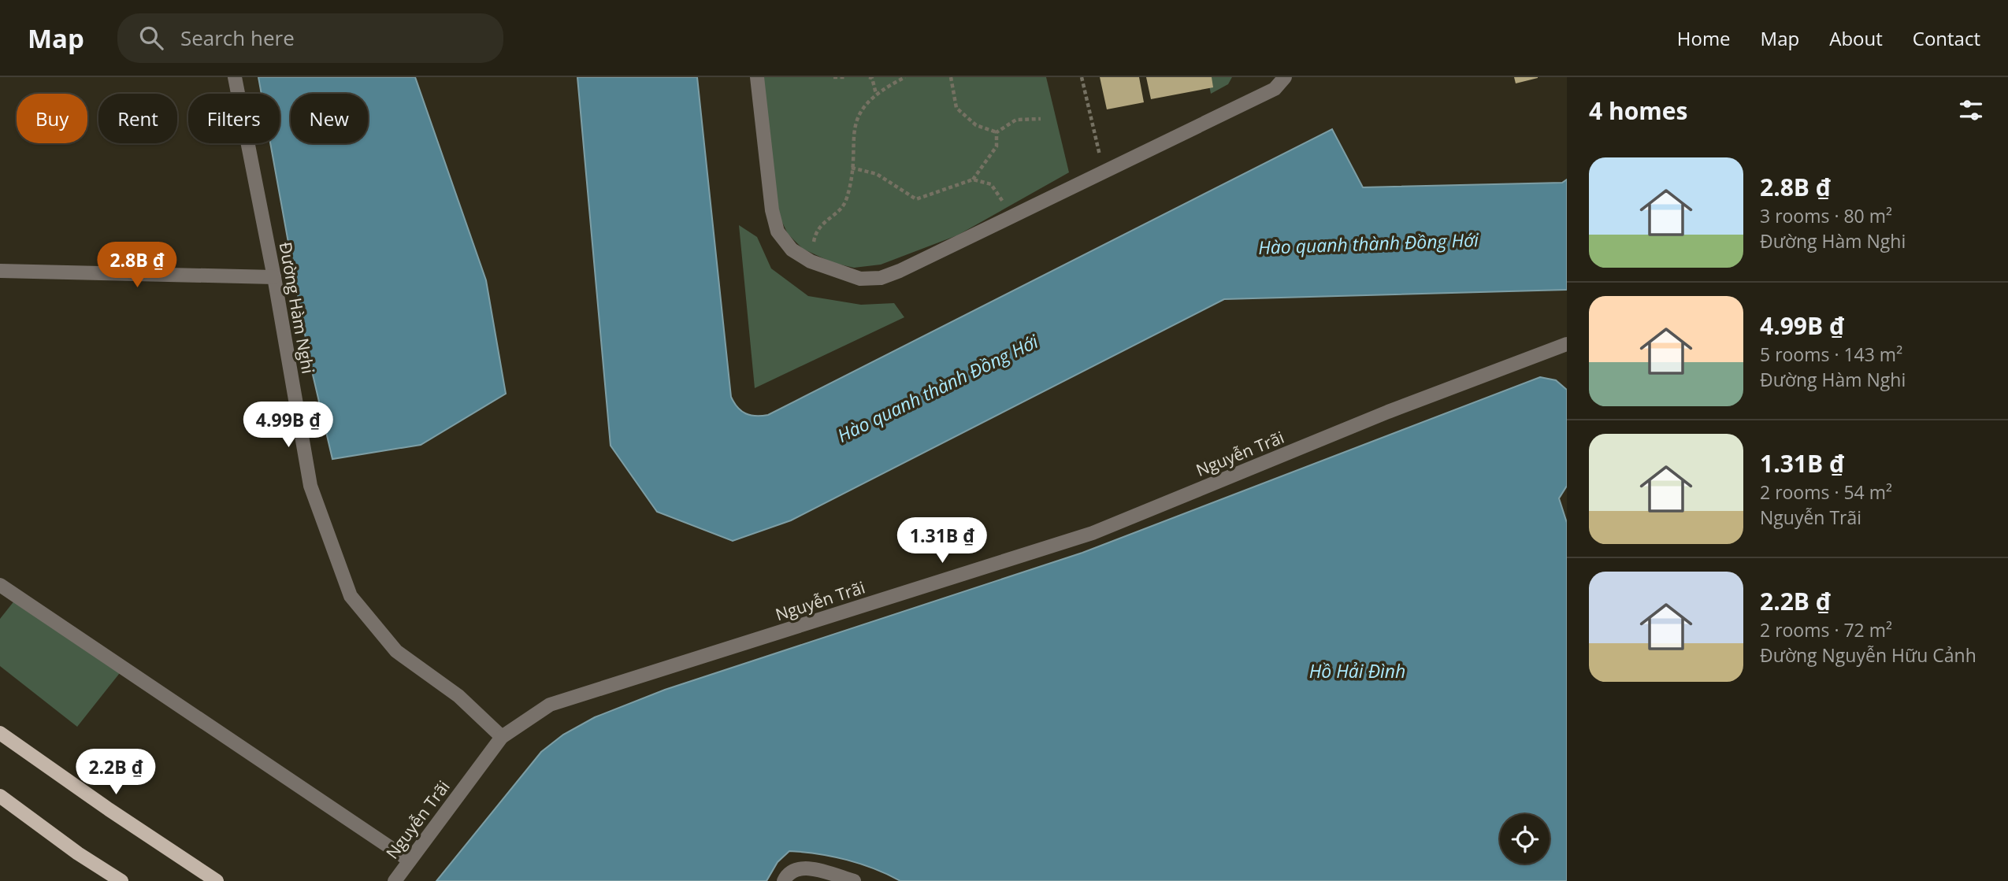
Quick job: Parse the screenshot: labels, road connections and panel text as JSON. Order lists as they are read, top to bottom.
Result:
{
  "streets": {
    "street": ["Đường Hàm Nghi", "Nguyễn Trãi"]
  },
  "crossings": [
    ["Đường Hàm Nghi", "Nguyễn Trãi"]
  ],
  "water": ["Hào quanh thành Đồng Hới", "Hồ Hải Đình"],
  "page": {
    "header": "Map",
    "search": "Search here",
    "nav": [
      "Home",
      "Map",
      "About",
      "Contact"
    ],
    "heading": "4 homes",
    "chip": [
      "Buy",
      "Rent",
      "Filters",
      "New"
    ],
    "list": [
      {
        "name": "2.8B ₫",
        "note": "3 rooms · 80 m² · Đường Hàm Nghi"
      },
      {
        "name": "4.99B ₫",
        "note": "5 rooms · 143 m² · Đường Hàm Nghi"
      },
      {
        "name": "1.31B ₫",
        "note": "2 rooms · 54 m² · Nguyễn Trãi"
      },
      {
        "name": "2.2B ₫",
        "note": "2 rooms · 72 m² · Đường Nguyễn Hữu Cảnh"
      }
    ],
    "price": [
      "2.8B ₫",
      "4.99B ₫",
      "1.31B ₫",
      "2.2B ₫"
    ]
  }
}
